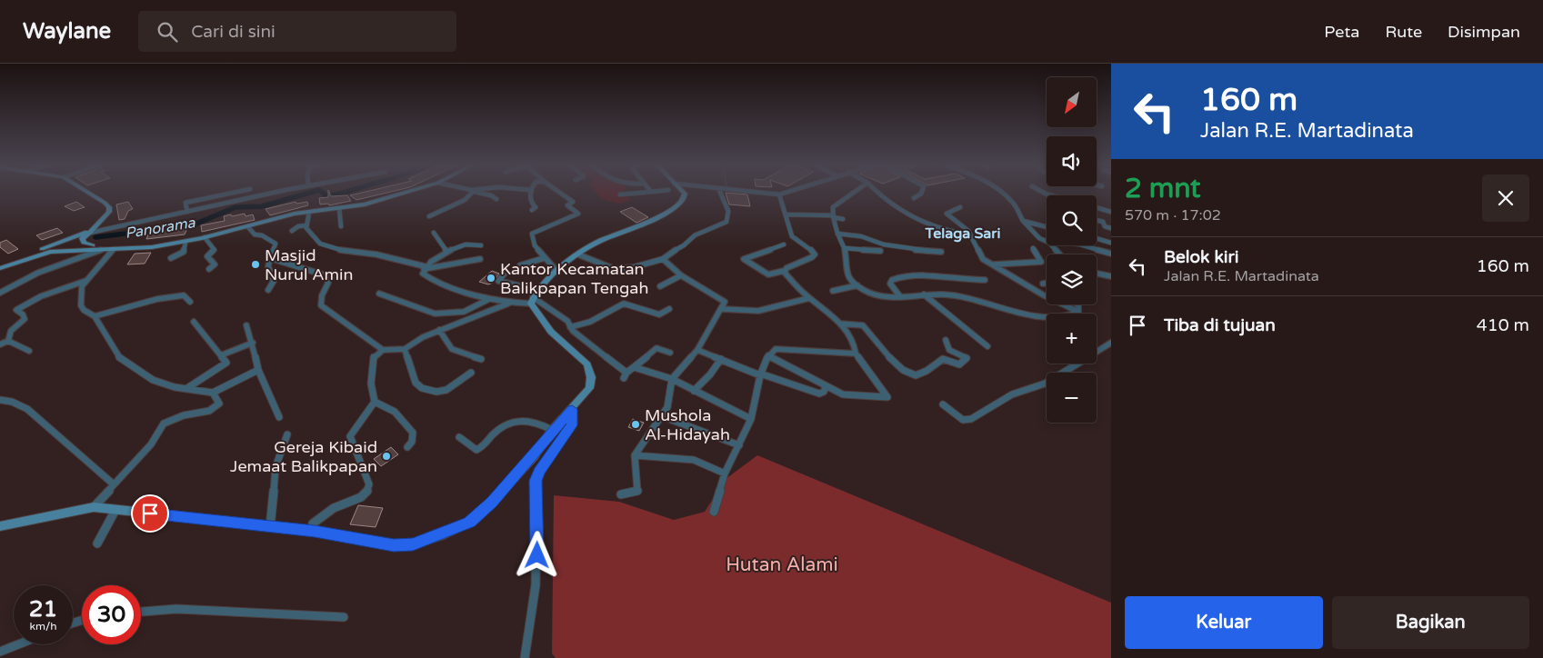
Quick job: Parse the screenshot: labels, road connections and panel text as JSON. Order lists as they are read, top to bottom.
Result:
{
  "districts": ["Telaga Sari"],
  "water": ["Panorama"],
  "parks": ["Hutan Alami"],
  "places": [
    "Masjid Nurul Amin",
    "Kantor Kecamatan Balikpapan Tengah",
    "Mushola Al-Hidayah",
    "Gereja Kibaid Jemaat Balikpapan"
  ],
  "north": "bottom left",
  "page": {
    "header": "Waylane",
    "search": "Cari di sini",
    "nav": ["Peta", "Rute", "Disimpan"],
    "turn": ["160 m", "Jalan R.E. Martadinata"],
    "map_buttons": ["+", "−"],
    "heading": ["2 mnt", "570 m · 17:02"],
    "list": [
      {
        "name": "Belok kiri",
        "note": "Jalan R.E. Martadinata",
        "value": "160 m"
      },
      {
        "name": "Tiba di tujuan",
        "value": "410 m"
      }
    ],
    "speed": "21 km/h",
    "limit": "30",
    "buttons": ["Keluar", "Bagikan"]
  }
}
